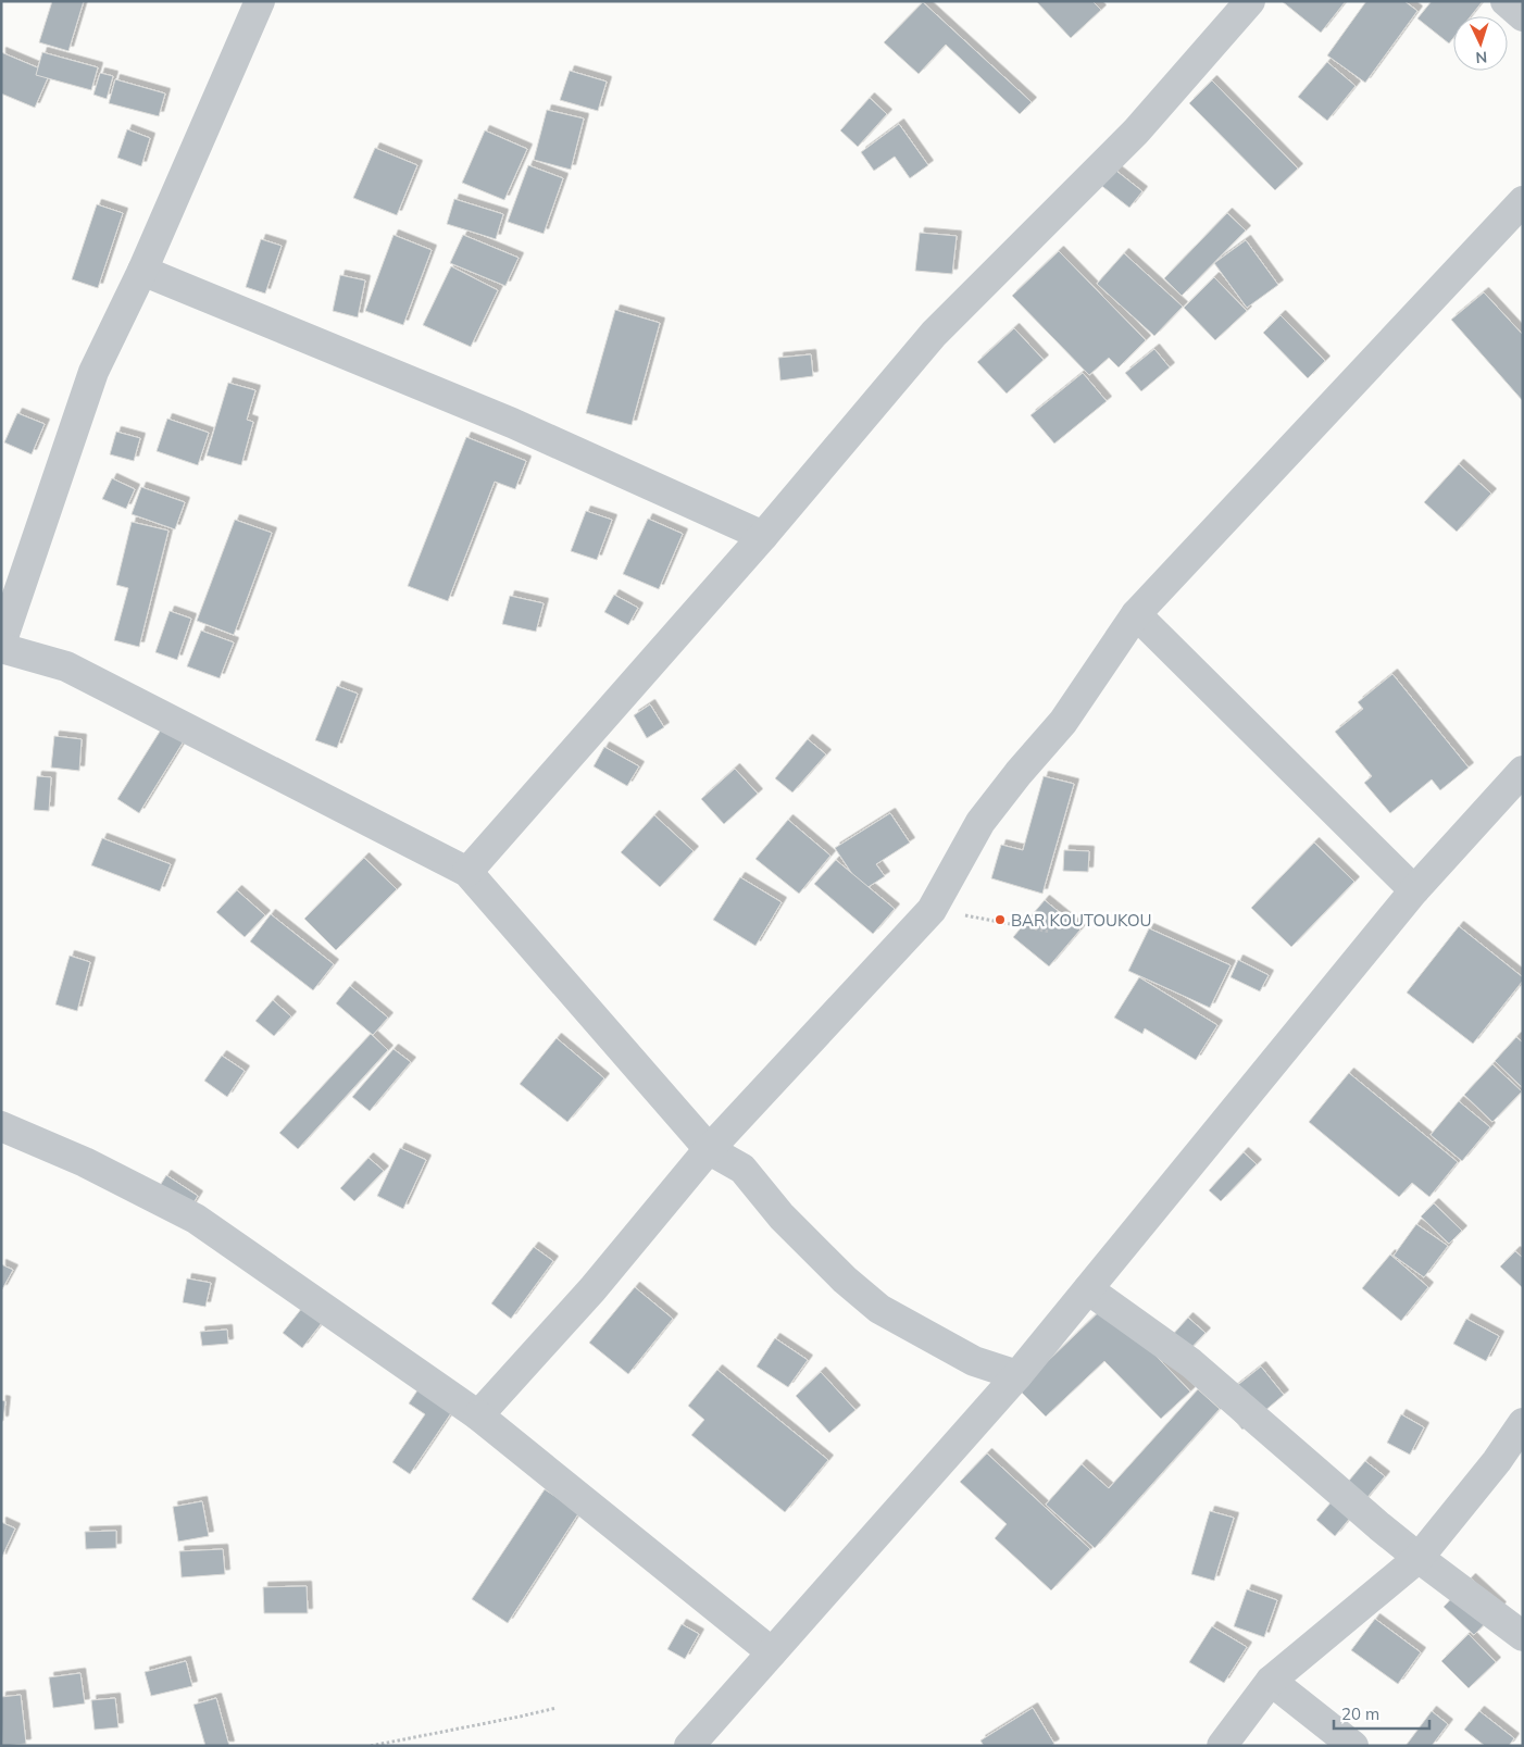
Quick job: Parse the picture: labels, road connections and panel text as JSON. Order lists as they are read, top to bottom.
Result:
{
  "places": ["BAR KOUTOUKOU"],
  "scale_bar": "20 m",
  "north": "bottom"
}
